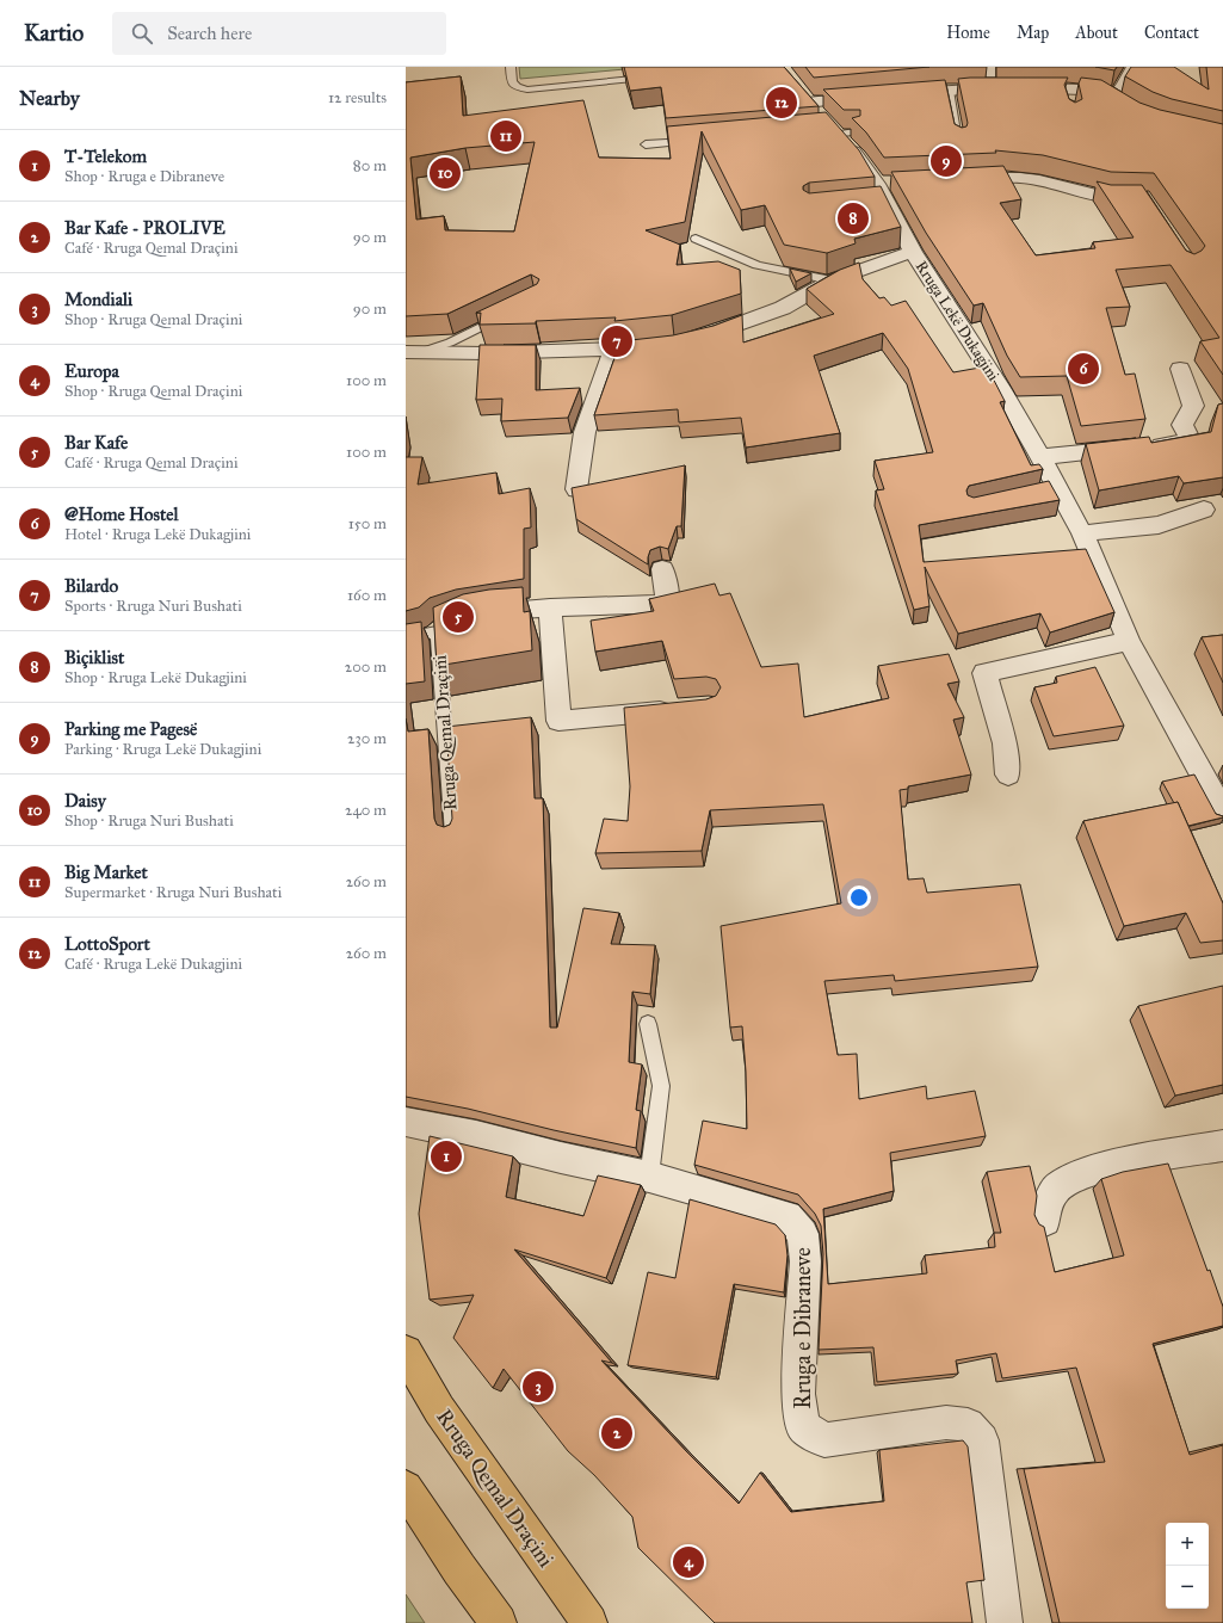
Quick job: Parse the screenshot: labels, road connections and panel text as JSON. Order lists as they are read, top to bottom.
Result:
{
  "streets": {
    "main road": ["Rruga Qemal Draçini"],
    "street": ["Rruga Lekë Dukagjini", "Rruga e Dibraneve"]
  },
  "page": {
    "header": "Kartio",
    "search": "Search here",
    "nav": [
      "Home",
      "Map",
      "About",
      "Contact"
    ],
    "heading": ["Nearby", "12 results"],
    "pins": [
      "12",
      "11",
      "9",
      "10",
      "8",
      "7",
      "6",
      "5",
      "1",
      "3",
      "2",
      "4"
    ],
    "list": [
      {
        "mark": "1",
        "name": "T-Telekom",
        "note": "Shop · Rruga e Dibraneve",
        "value": "80 m"
      },
      {
        "mark": "2",
        "name": "Bar Kafe - PROLIVE",
        "note": "Café · Rruga Qemal Draçini",
        "value": "90 m"
      },
      {
        "mark": "3",
        "name": "Mondiali",
        "note": "Shop · Rruga Qemal Draçini",
        "value": "90 m"
      },
      {
        "mark": "4",
        "name": "Europa",
        "note": "Shop · Rruga Qemal Draçini",
        "value": "100 m"
      },
      {
        "mark": "5",
        "name": "Bar Kafe",
        "note": "Café · Rruga Qemal Draçini",
        "value": "100 m"
      },
      {
        "mark": "6",
        "name": "@Home Hostel",
        "note": "Hotel · Rruga Lekë Dukagjini",
        "value": "150 m"
      },
      {
        "mark": "7",
        "name": "Bilardo",
        "note": "Sports · Rruga Nuri Bushati",
        "value": "160 m"
      },
      {
        "mark": "8",
        "name": "Biçiklist",
        "note": "Shop · Rruga Lekë Dukagjini",
        "value": "200 m"
      },
      {
        "mark": "9",
        "name": "Parking me Pagesë",
        "note": "Parking · Rruga Lekë Dukagjini",
        "value": "230 m"
      },
      {
        "mark": "10",
        "name": "Daisy",
        "note": "Shop · Rruga Nuri Bushati",
        "value": "240 m"
      },
      {
        "mark": "11",
        "name": "Big Market",
        "note": "Supermarket · Rruga Nuri Bushati",
        "value": "260 m"
      },
      {
        "mark": "12",
        "name": "LottoSport",
        "note": "Café · Rruga Lekë Dukagjini",
        "value": "260 m"
      }
    ],
    "map_buttons": ["+", "−"]
  }
}
